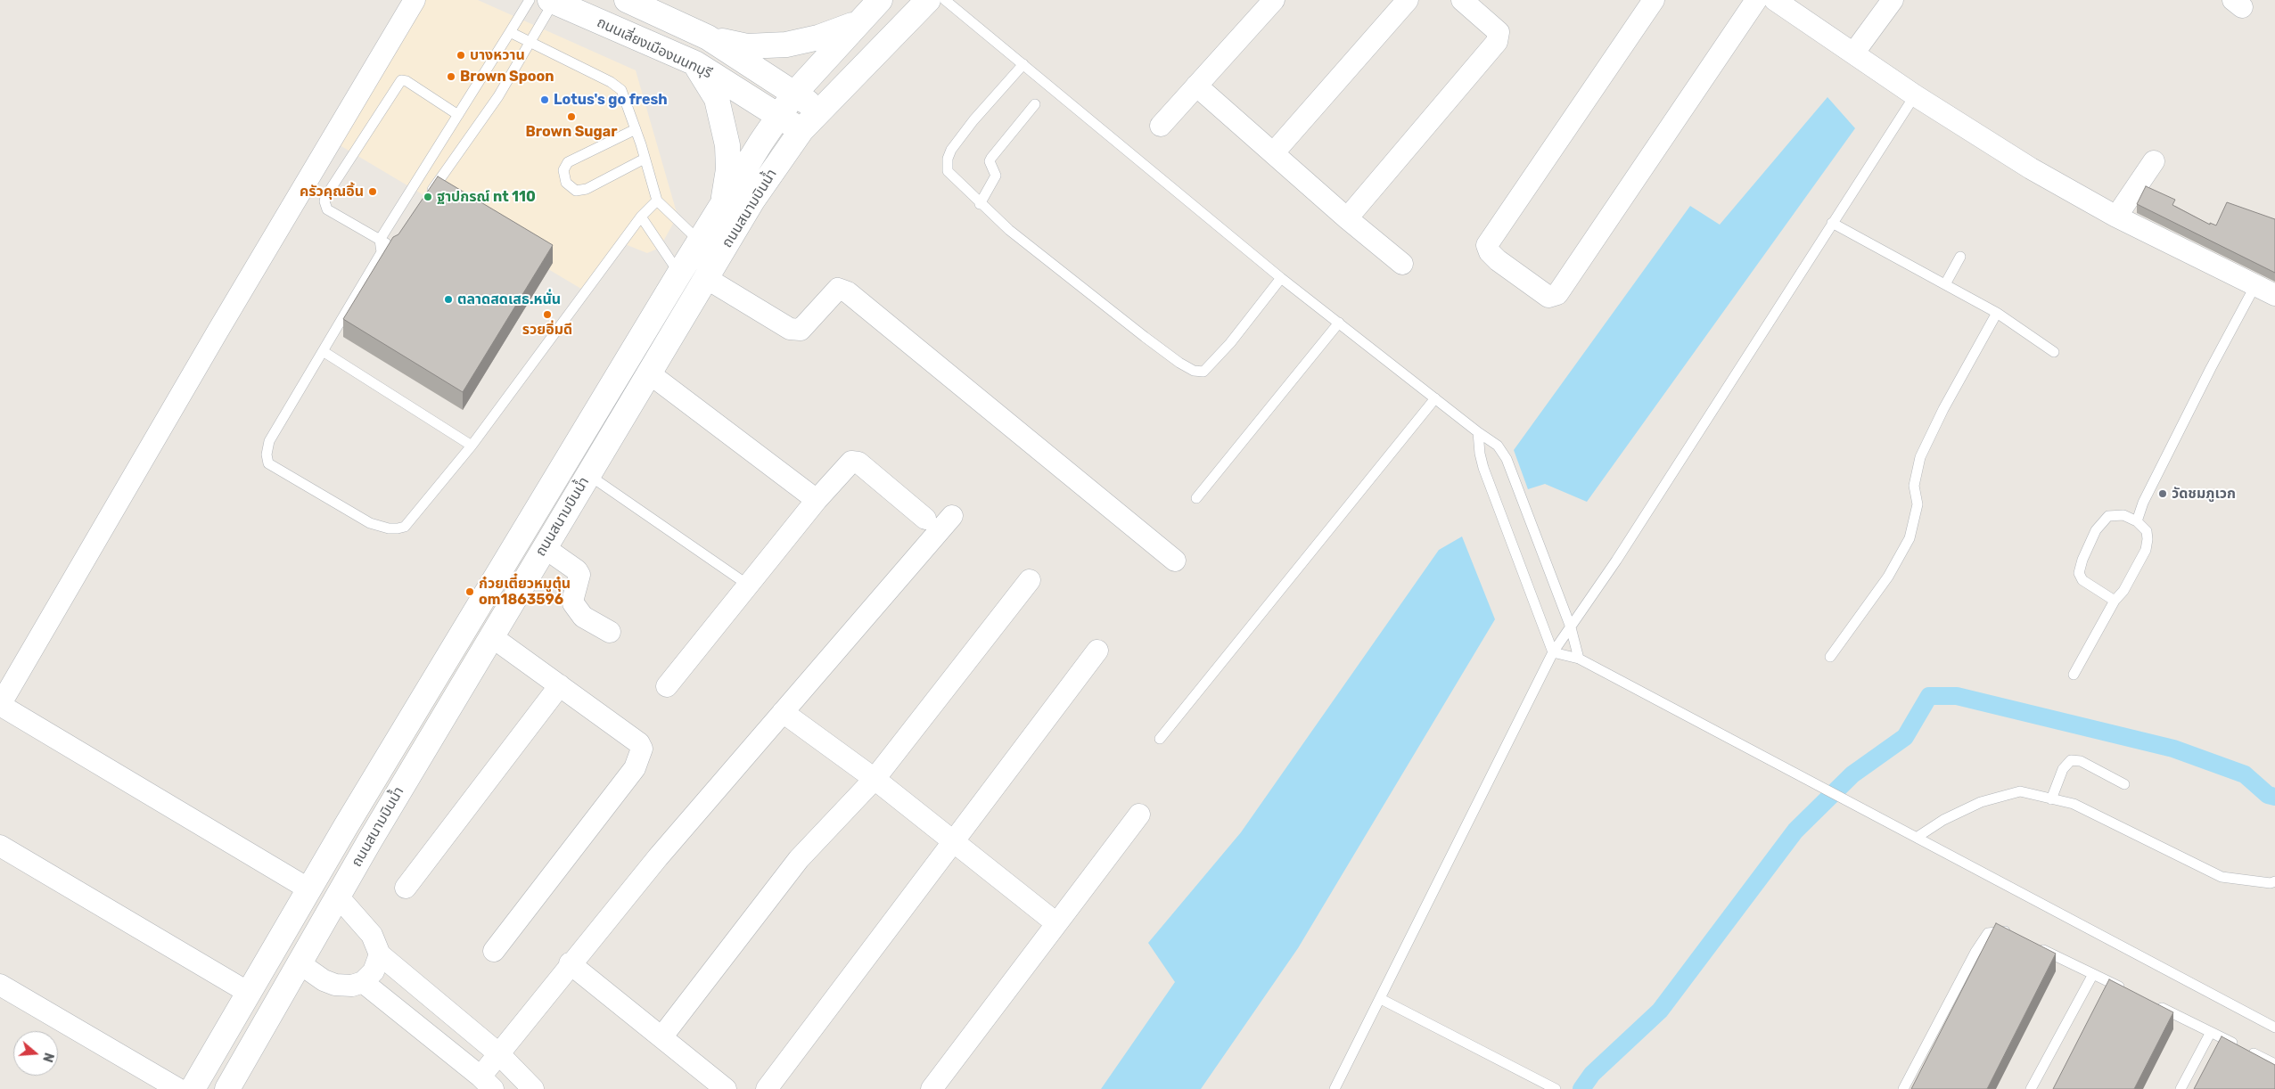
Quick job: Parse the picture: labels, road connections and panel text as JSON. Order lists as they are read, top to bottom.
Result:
{
  "streets": {
    "main road": ["ถนนเลี่ยงเมืองนนทบุรี", "ถนนสนามบินน้ำ"]
  },
  "crossings": [
    ["ถนนเลี่ยงเมืองนนทบุรี", "ถนนสนามบินน้ำ"]
  ],
  "places": [
    "บางหวาน",
    "Brown Spoon",
    "Lotus's go fresh",
    "Brown Sugar",
    "ครัวคุณอิ้น",
    "ฐาปกรณ์ nt 110",
    "ตลาดสดเสธ.หนั่น",
    "รวยอิ่มดี",
    "วัดชมภูเวก",
    "ก๋วยเตี๋ยวหมูตุ๋น om1863596"
  ],
  "north": "right"
}
